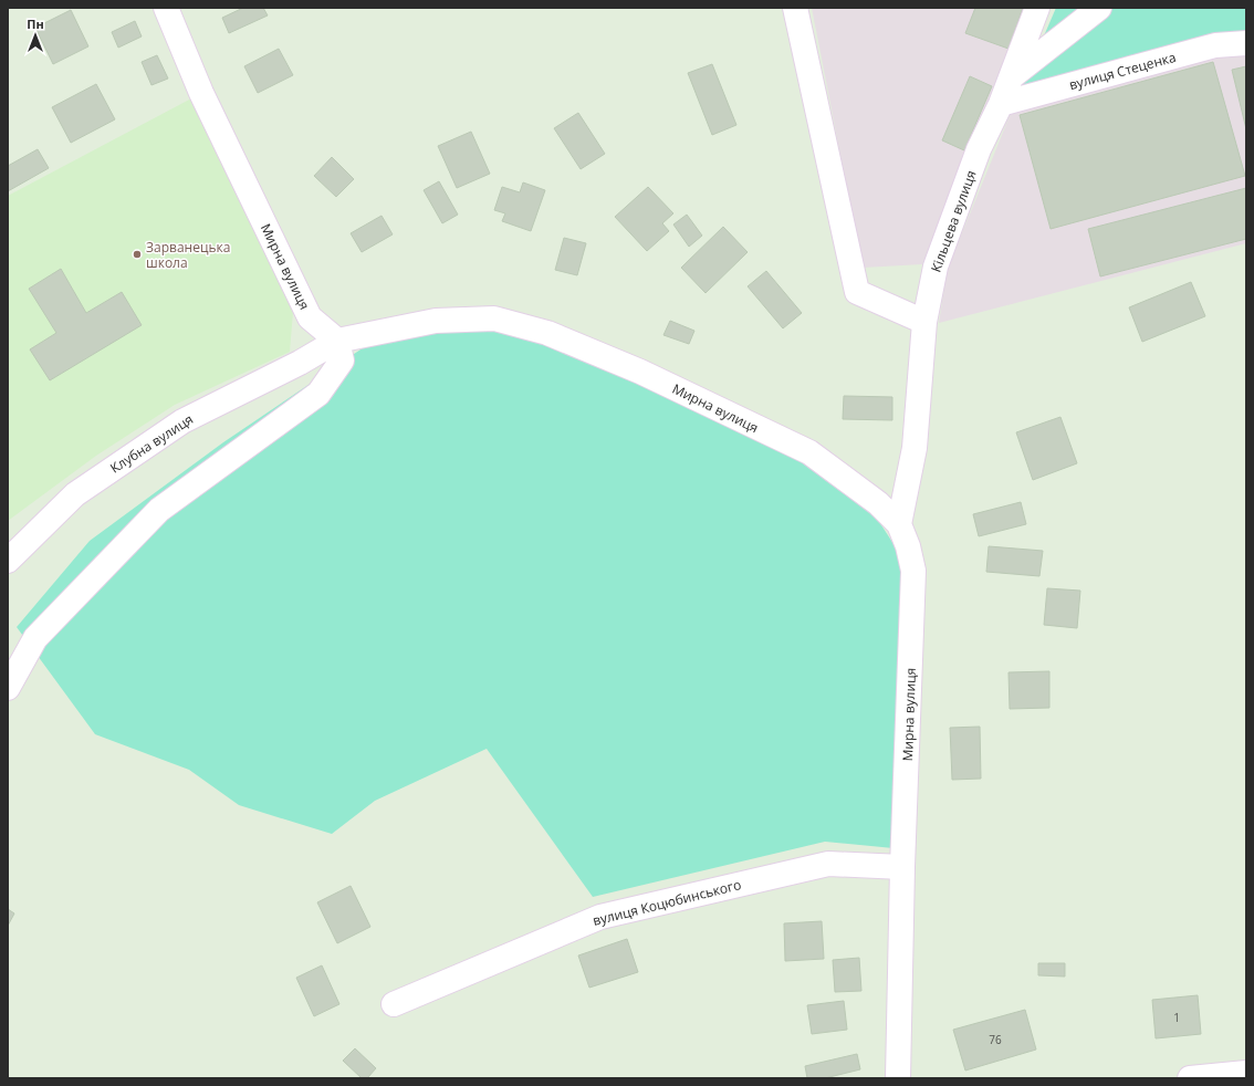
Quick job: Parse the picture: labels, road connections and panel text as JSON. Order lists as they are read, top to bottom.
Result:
{
  "streets": {
    "street": [
      "вулиця Стеценка",
      "Кільцева вулиця",
      "Мирна вулиця",
      "Клубна вулиця",
      "вулиця Коцюбинського"
    ]
  },
  "crossings": [
    ["вулиця Стеценка", "Кільцева вулиця"],
    ["Кільцева вулиця", "Мирна вулиця"],
    ["Мирна вулиця", "Клубна вулиця"],
    ["Мирна вулиця", "вулиця Коцюбинського"]
  ],
  "places": ["Зарванецька школа"],
  "house_numbers": ["1", "76"],
  "north": "top"
}
